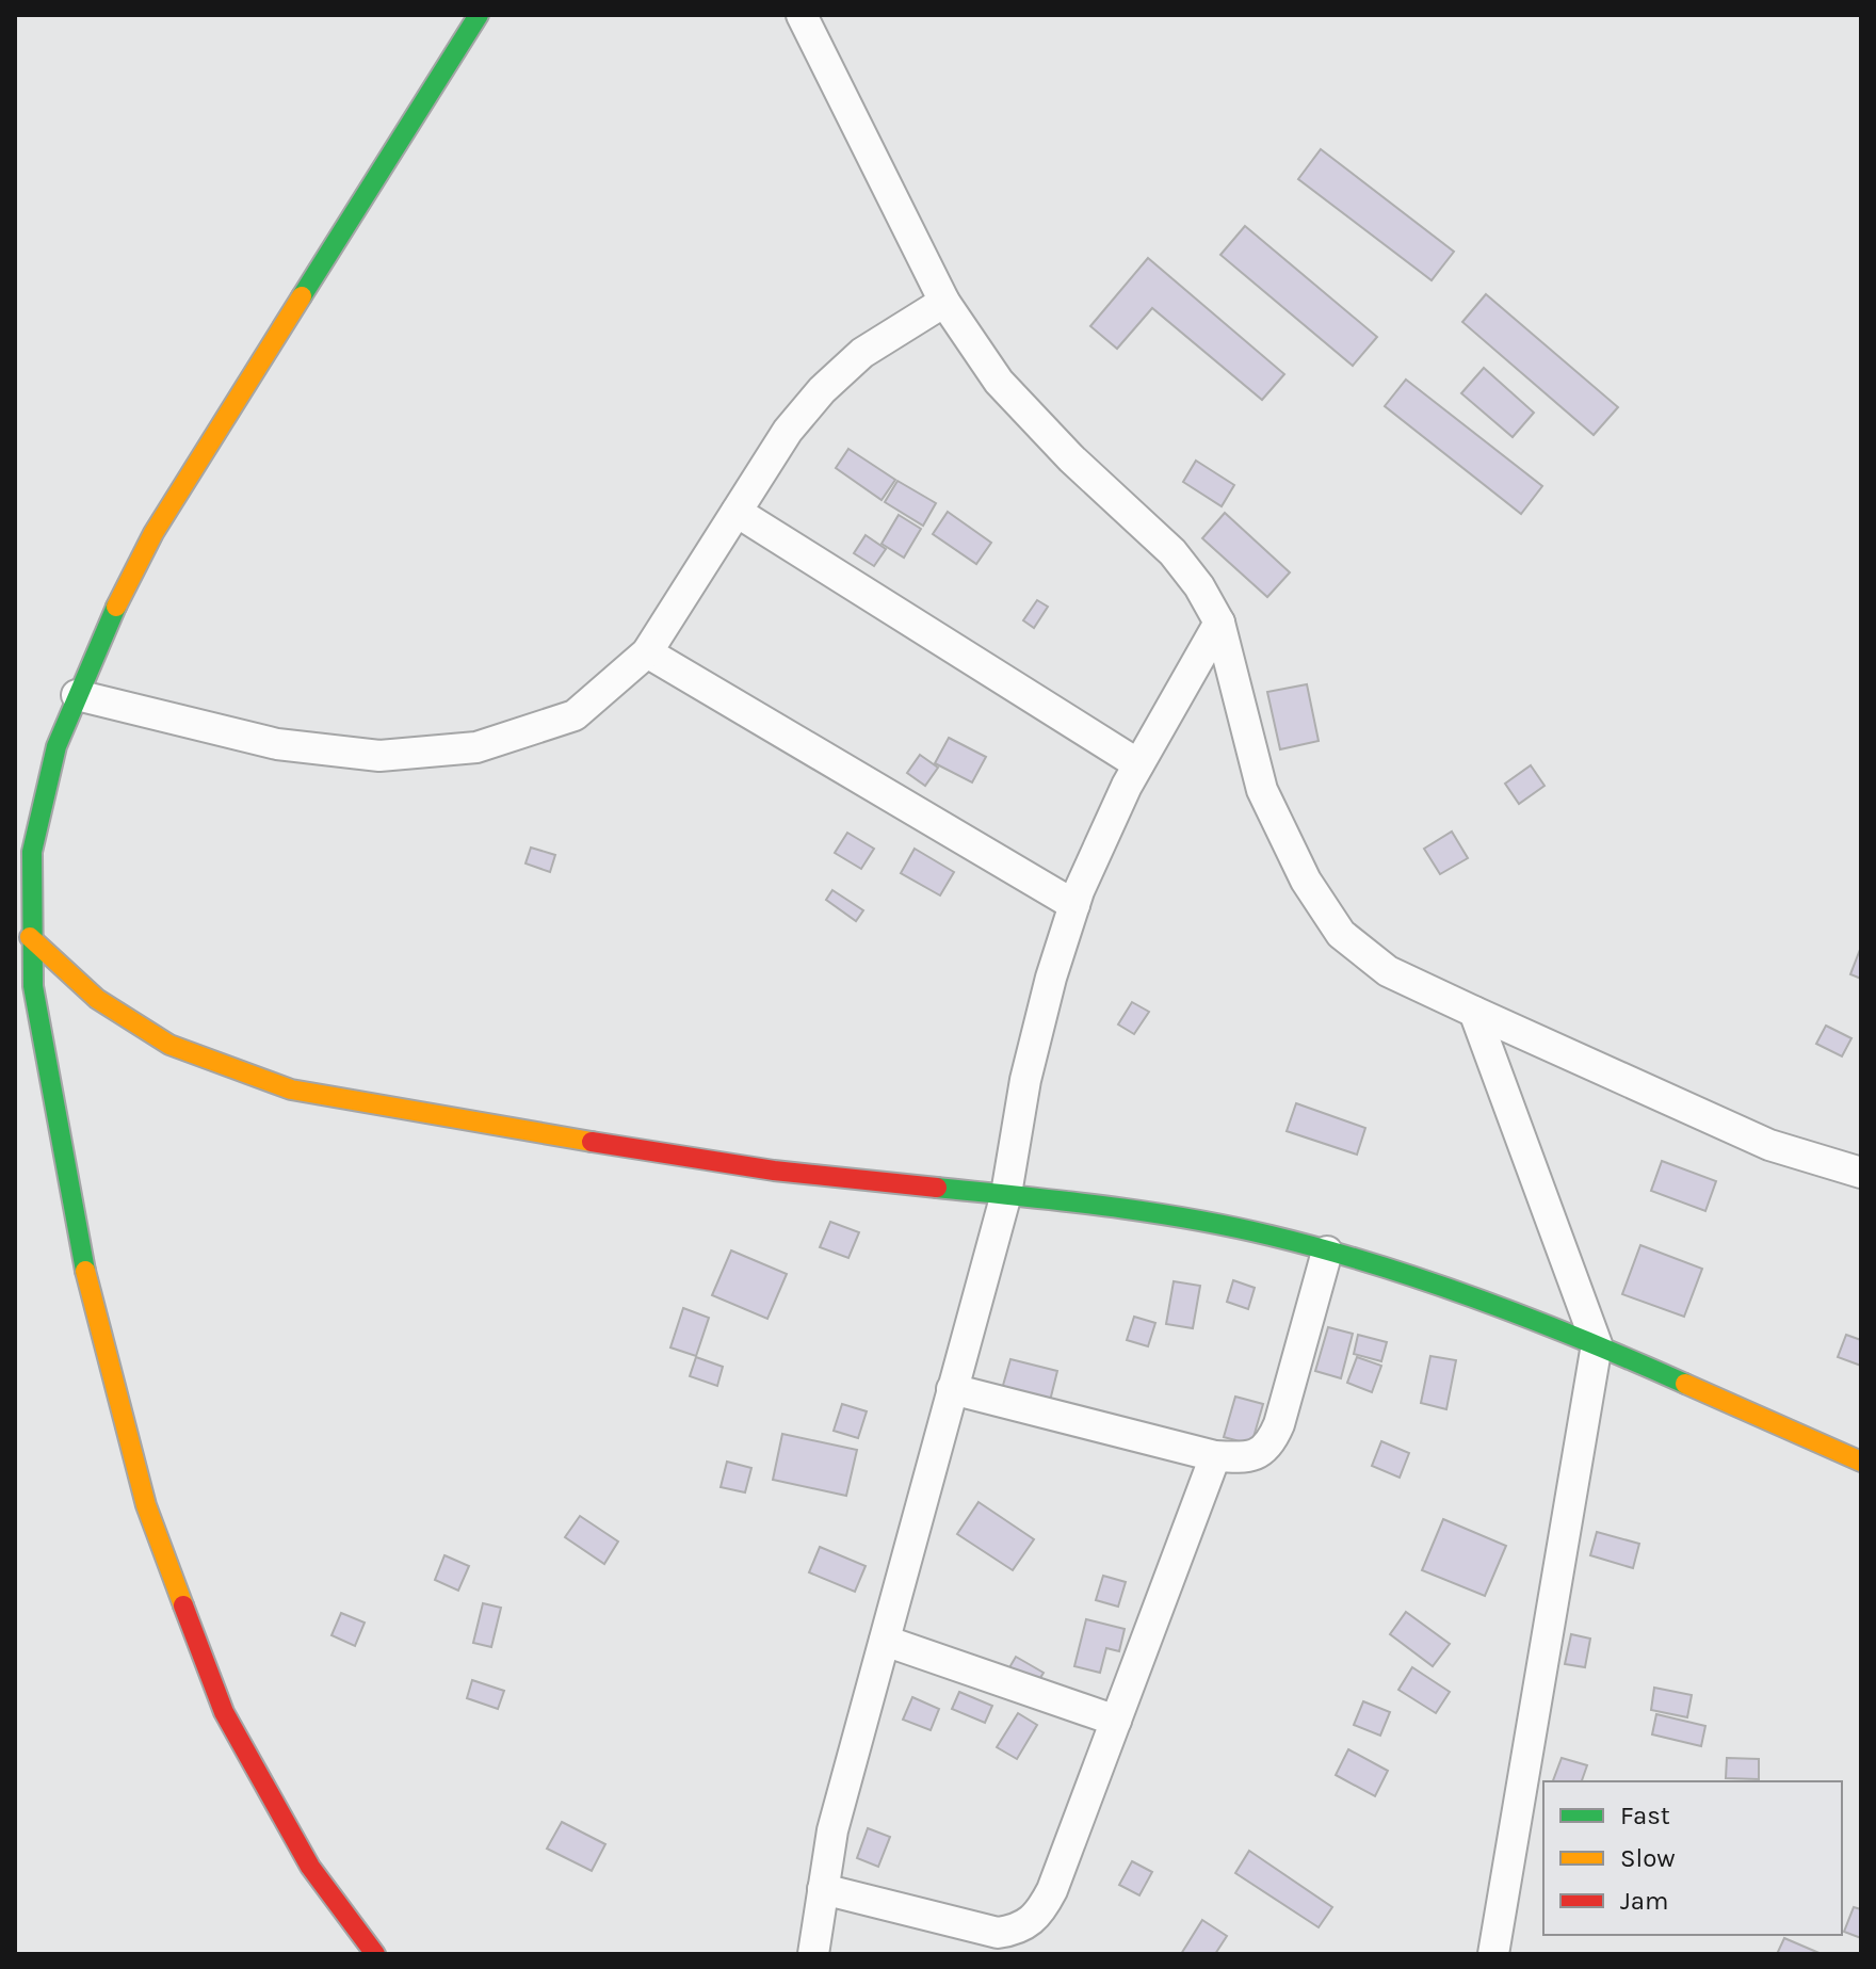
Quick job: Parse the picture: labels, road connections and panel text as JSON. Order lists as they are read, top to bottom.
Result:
{
  "legend": ["Fast", "Slow", "Jam"]
}
